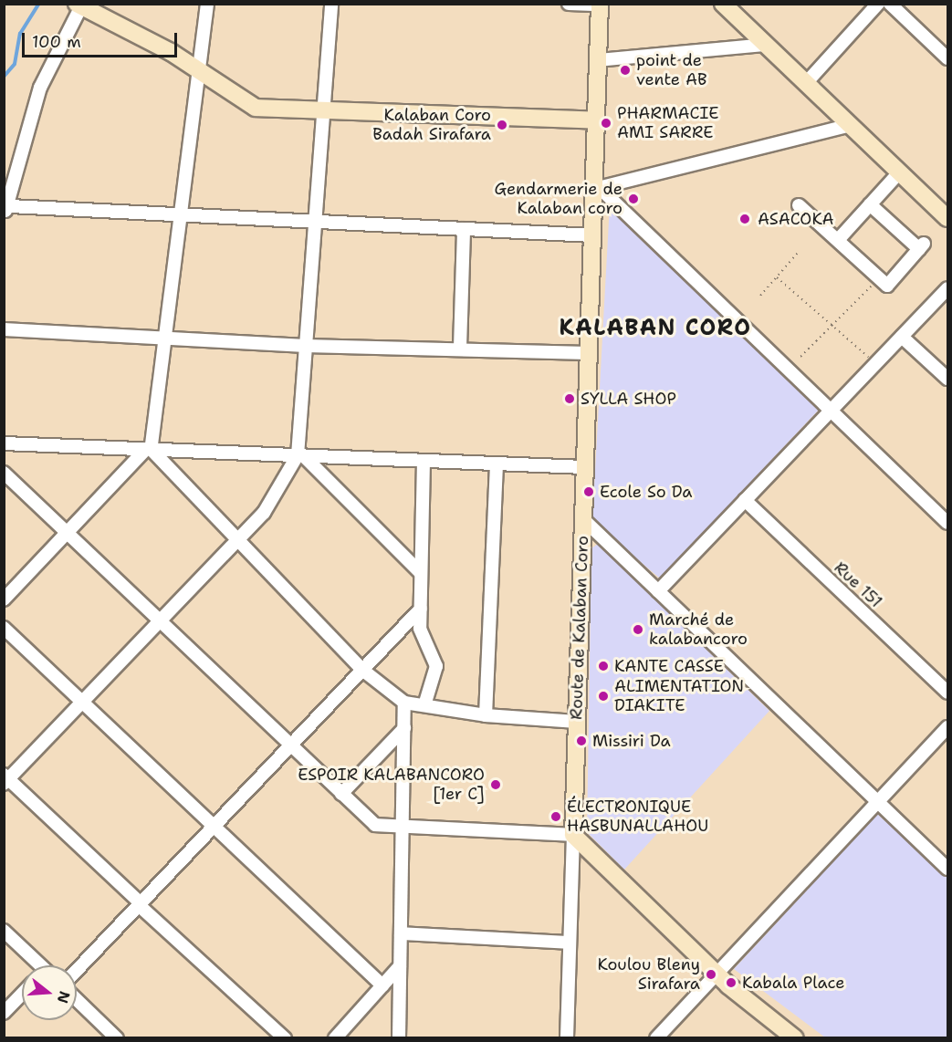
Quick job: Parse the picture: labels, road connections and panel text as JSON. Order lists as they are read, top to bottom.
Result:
{
  "streets": {
    "main road": ["Route de Kalaban Coro"],
    "street": ["Rue 151"]
  },
  "districts": ["KALABAN CORO"],
  "places": [
    "point de vente AB",
    "PHARMACIE AMI SARRE",
    "Kalaban Coro Badah Sirafara",
    "Gendarmerie de Kalaban coro",
    "ASACOKA",
    "SYLLA SHOP",
    "Ecole So Da",
    "Marché de kalabancoro",
    "KANTE CASSE",
    "ALIMENTATION DIAKITE",
    "Missiri Da",
    "ESPOIR KALABANCORO [1er C]",
    "ÉLECTRONIQUE HASBUNALLAHOU",
    "Koulou Bleny Sirafara",
    "Kabala Place"
  ],
  "scale_bar": "100 m",
  "north": "right"
}
